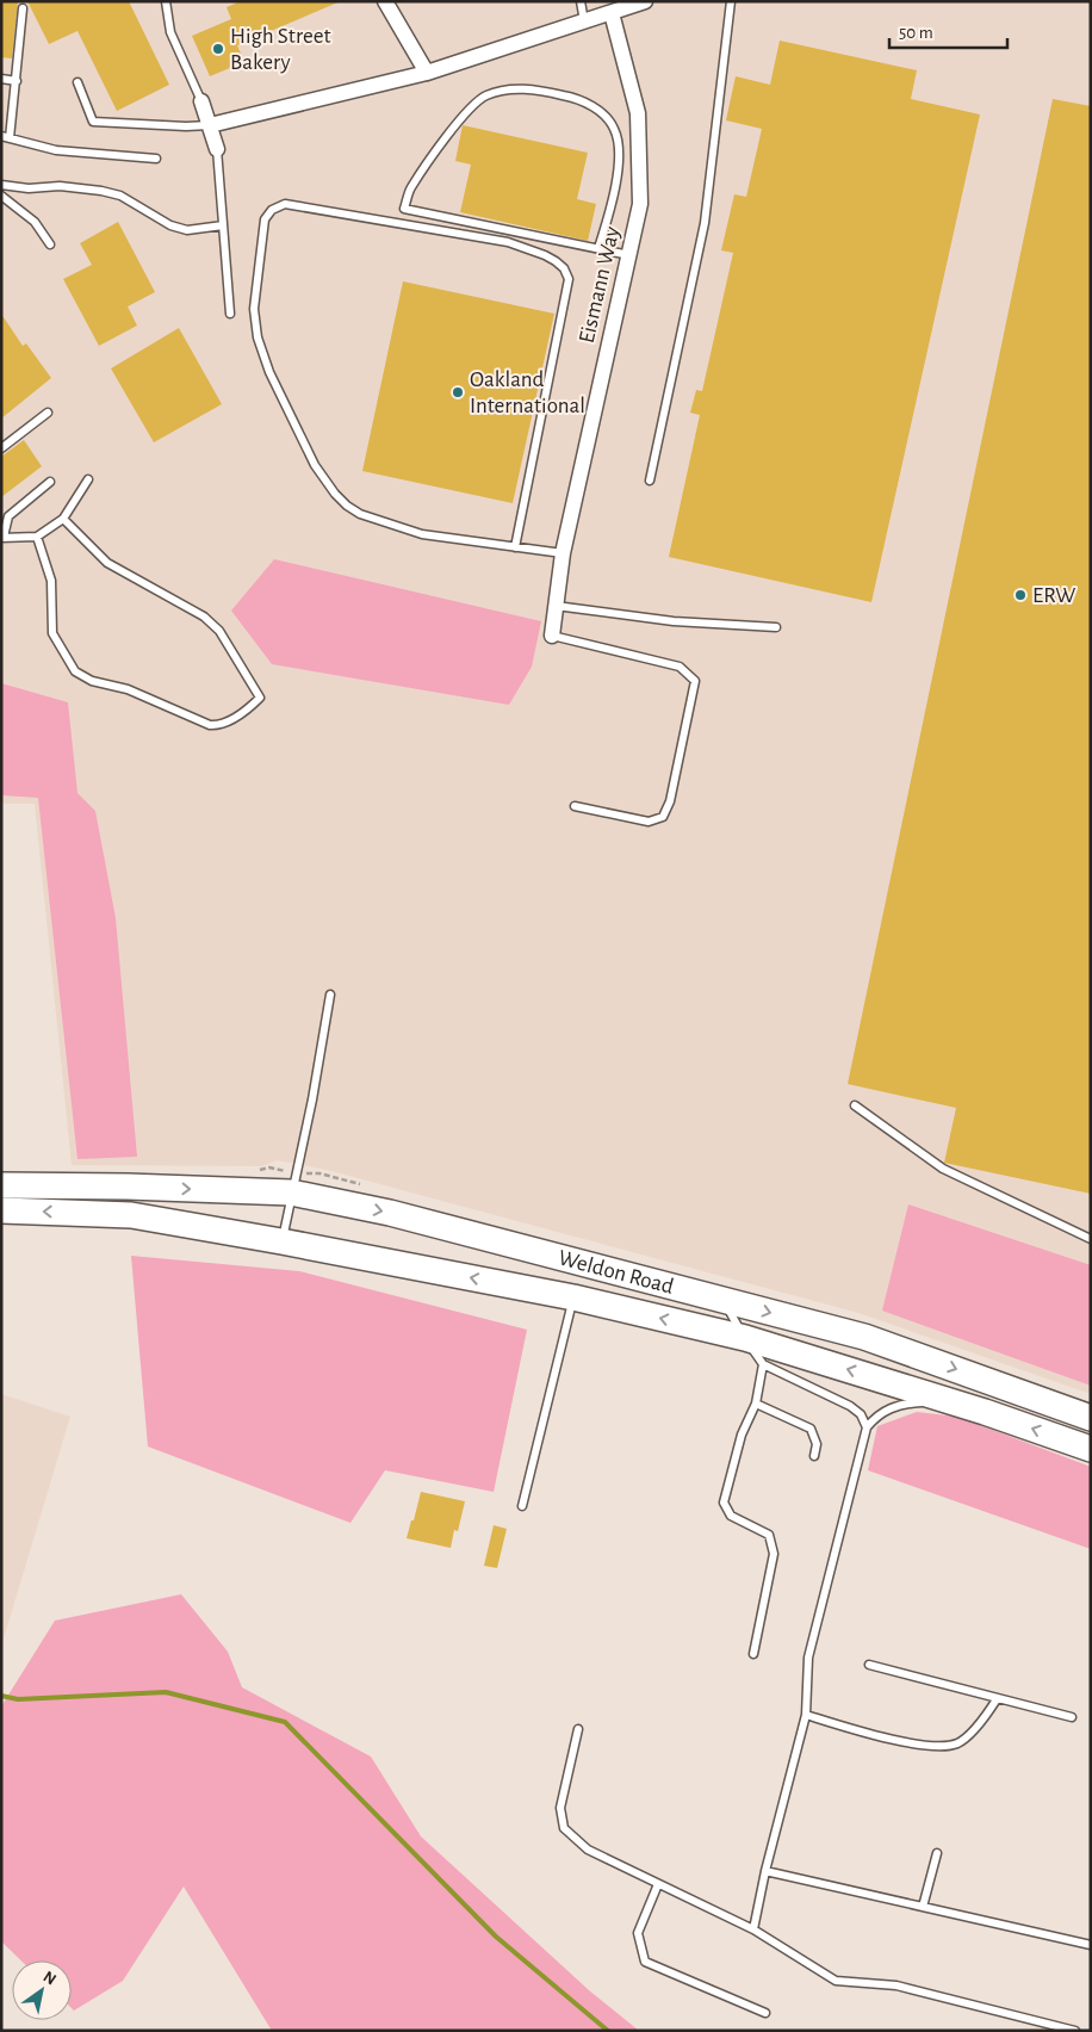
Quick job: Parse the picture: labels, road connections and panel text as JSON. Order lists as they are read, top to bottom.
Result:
{
  "streets": {
    "highway": ["Weldon Road"],
    "street": ["Eismann Way"]
  },
  "places": ["High Street Bakery", "Oakland International", "ERW"],
  "scale_bar": "50 m",
  "north": "top right"
}
